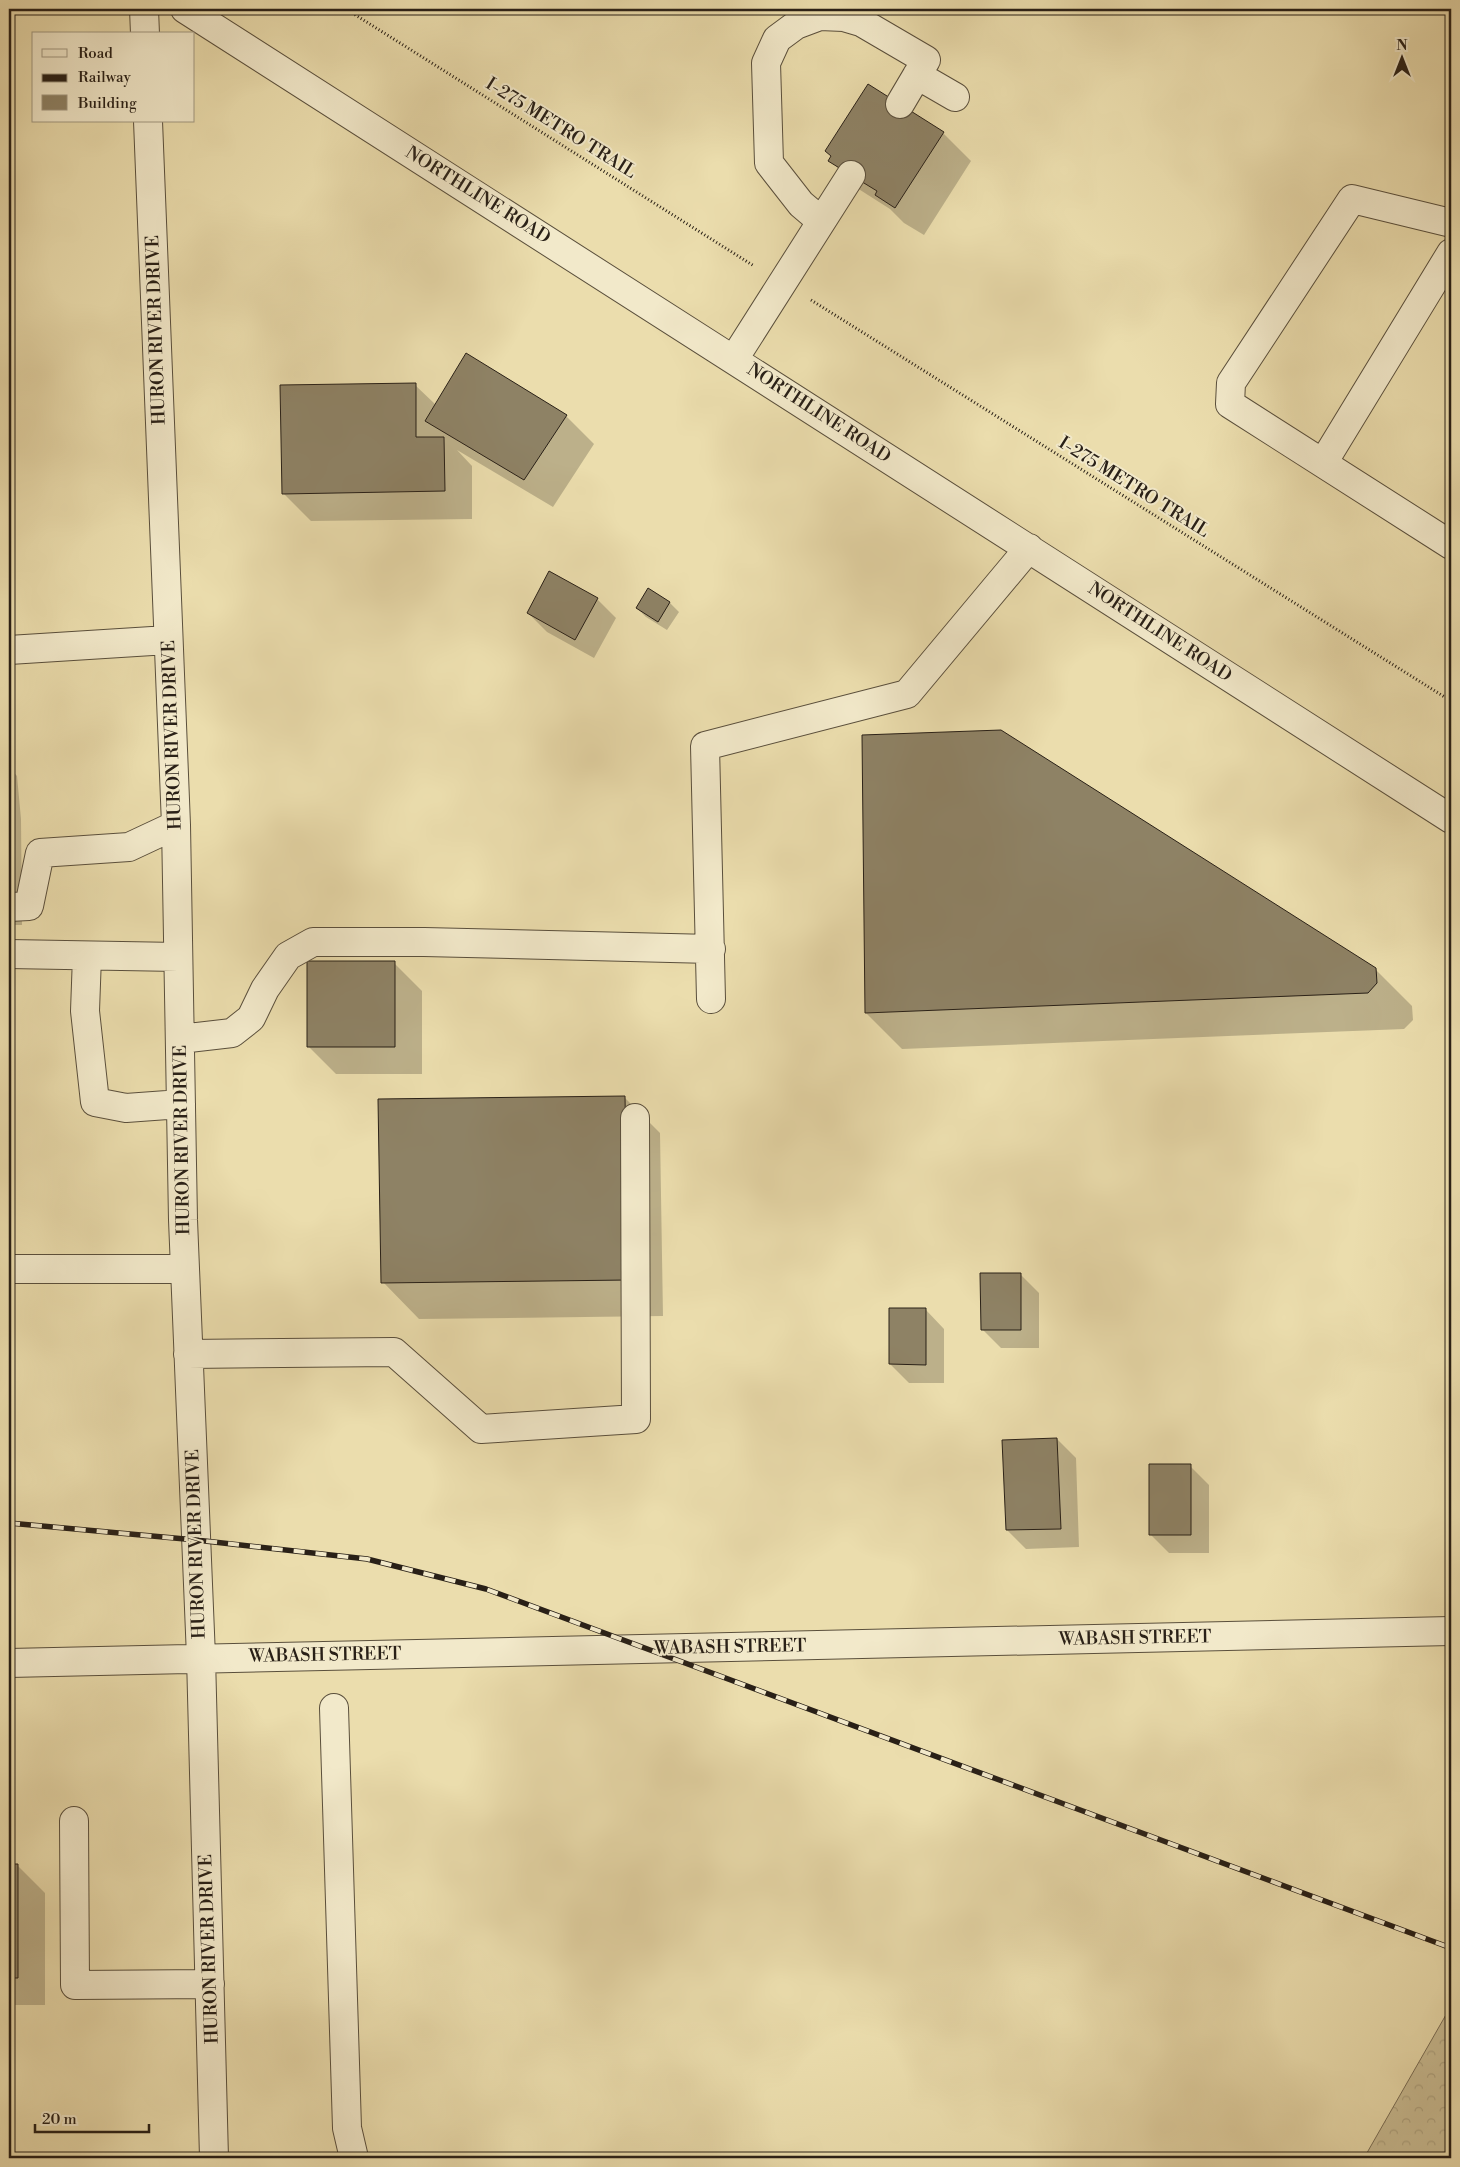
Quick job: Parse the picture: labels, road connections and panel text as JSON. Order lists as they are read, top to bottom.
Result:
{
  "streets": {
    "street": ["NORTHLINE ROAD", "HURON RIVER DRIVE", "WABASH STREET"],
    "path": ["I-275 METRO TRAIL"]
  },
  "crossings": [
    ["HURON RIVER DRIVE", "WABASH STREET"]
  ],
  "legend": ["Road", "Railway", "Building"],
  "scale_bar": "20 m",
  "north": "top"
}
